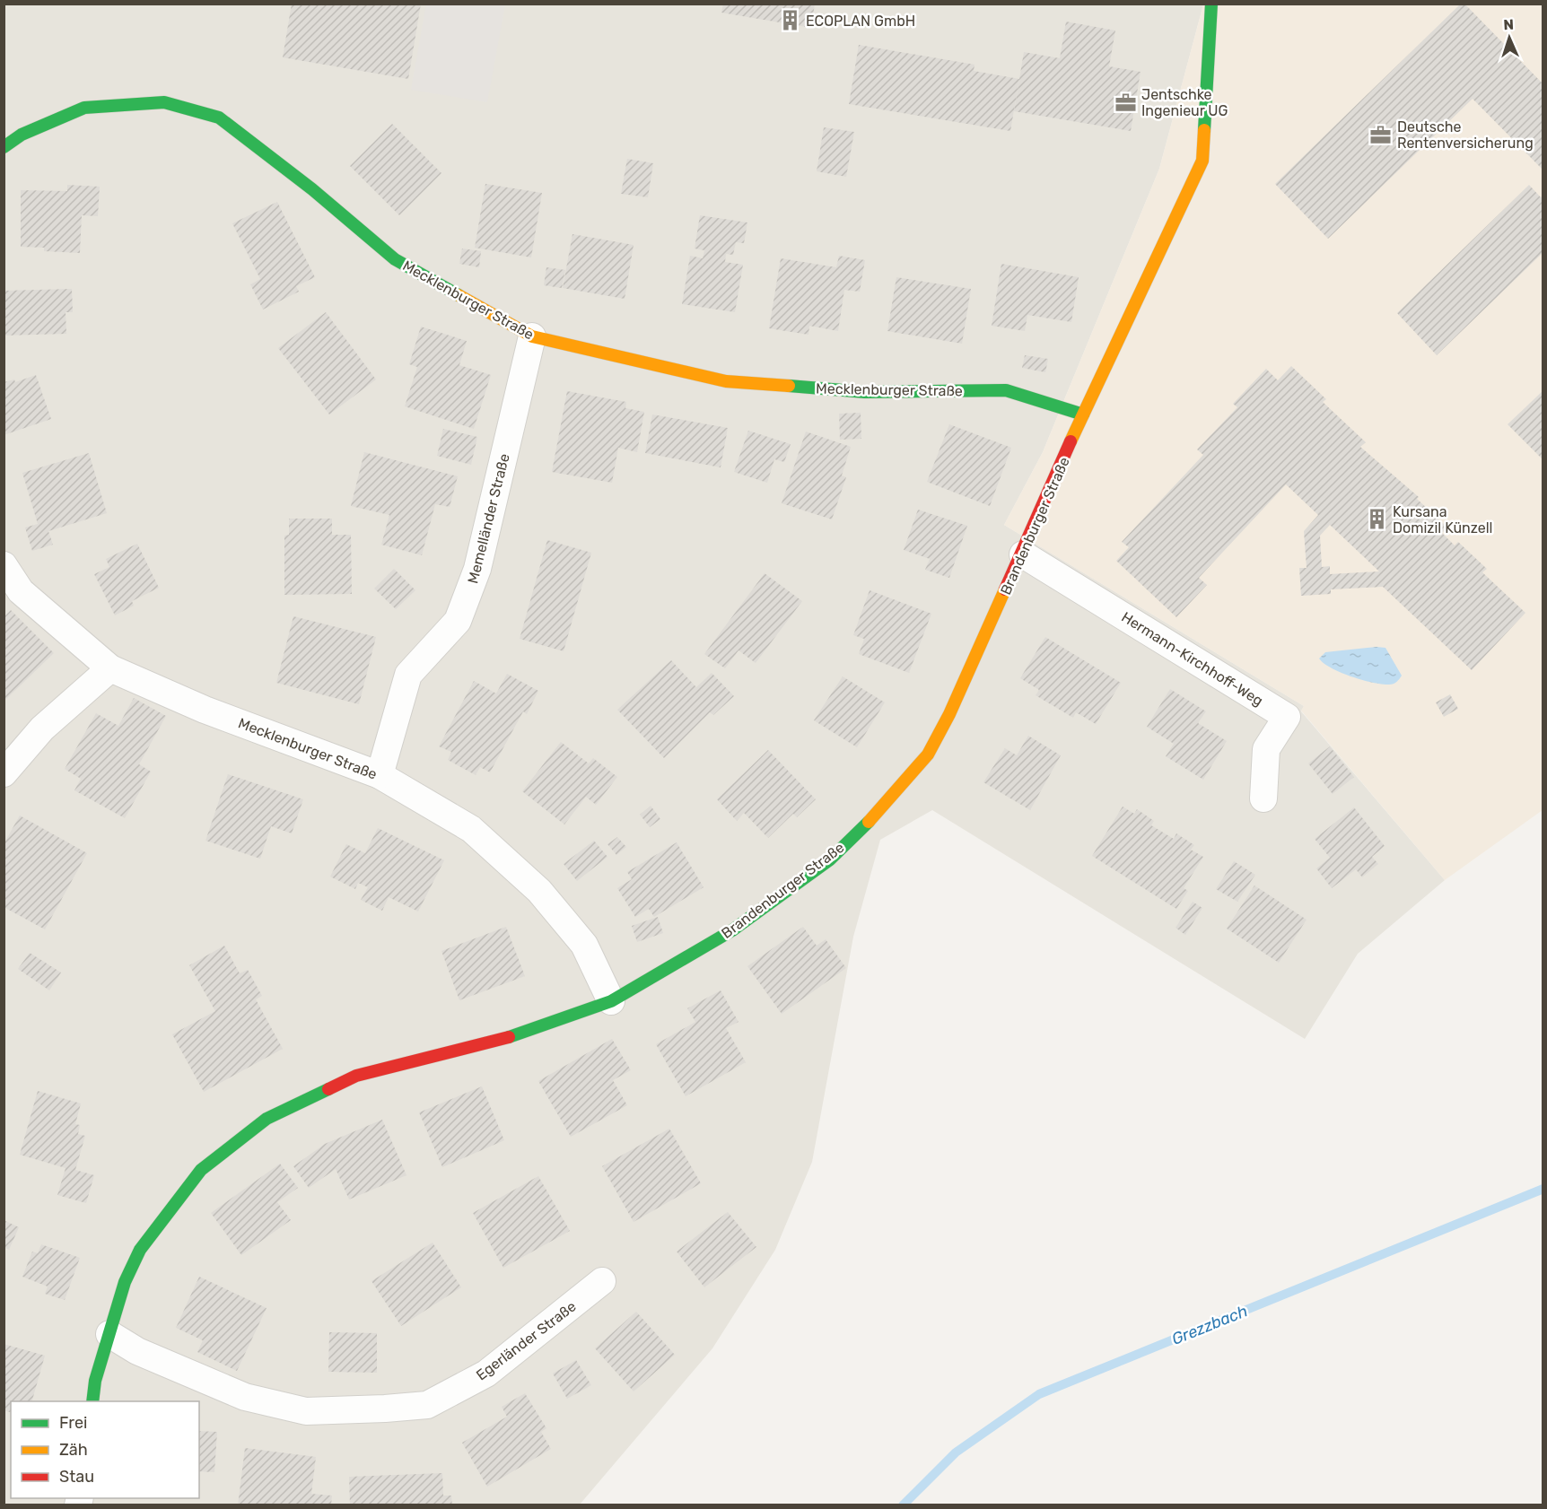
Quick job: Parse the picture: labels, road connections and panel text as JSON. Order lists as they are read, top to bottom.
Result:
{
  "streets": {
    "street": [
      "Mecklenburger Straße",
      "Memelländer Straße",
      "Brandenburger Straße",
      "Hermann-Kirchhoff-Weg",
      "Egerländer Straße"
    ]
  },
  "crossings": [
    ["Mecklenburger Straße", "Memelländer Straße"],
    ["Mecklenburger Straße", "Brandenburger Straße"],
    ["Brandenburger Straße", "Hermann-Kirchhoff-Weg"],
    ["Brandenburger Straße", "Egerländer Straße"]
  ],
  "water": ["Grezzbach"],
  "places": {
    "building": ["ECOPLAN GmbH", "Kursana Domizil Künzell"],
    "office": ["Jentschke Ingenieur UG", "Deutsche Rentenversicherung"]
  },
  "legend": ["Frei", "Zäh", "Stau"],
  "north": "top"
}
